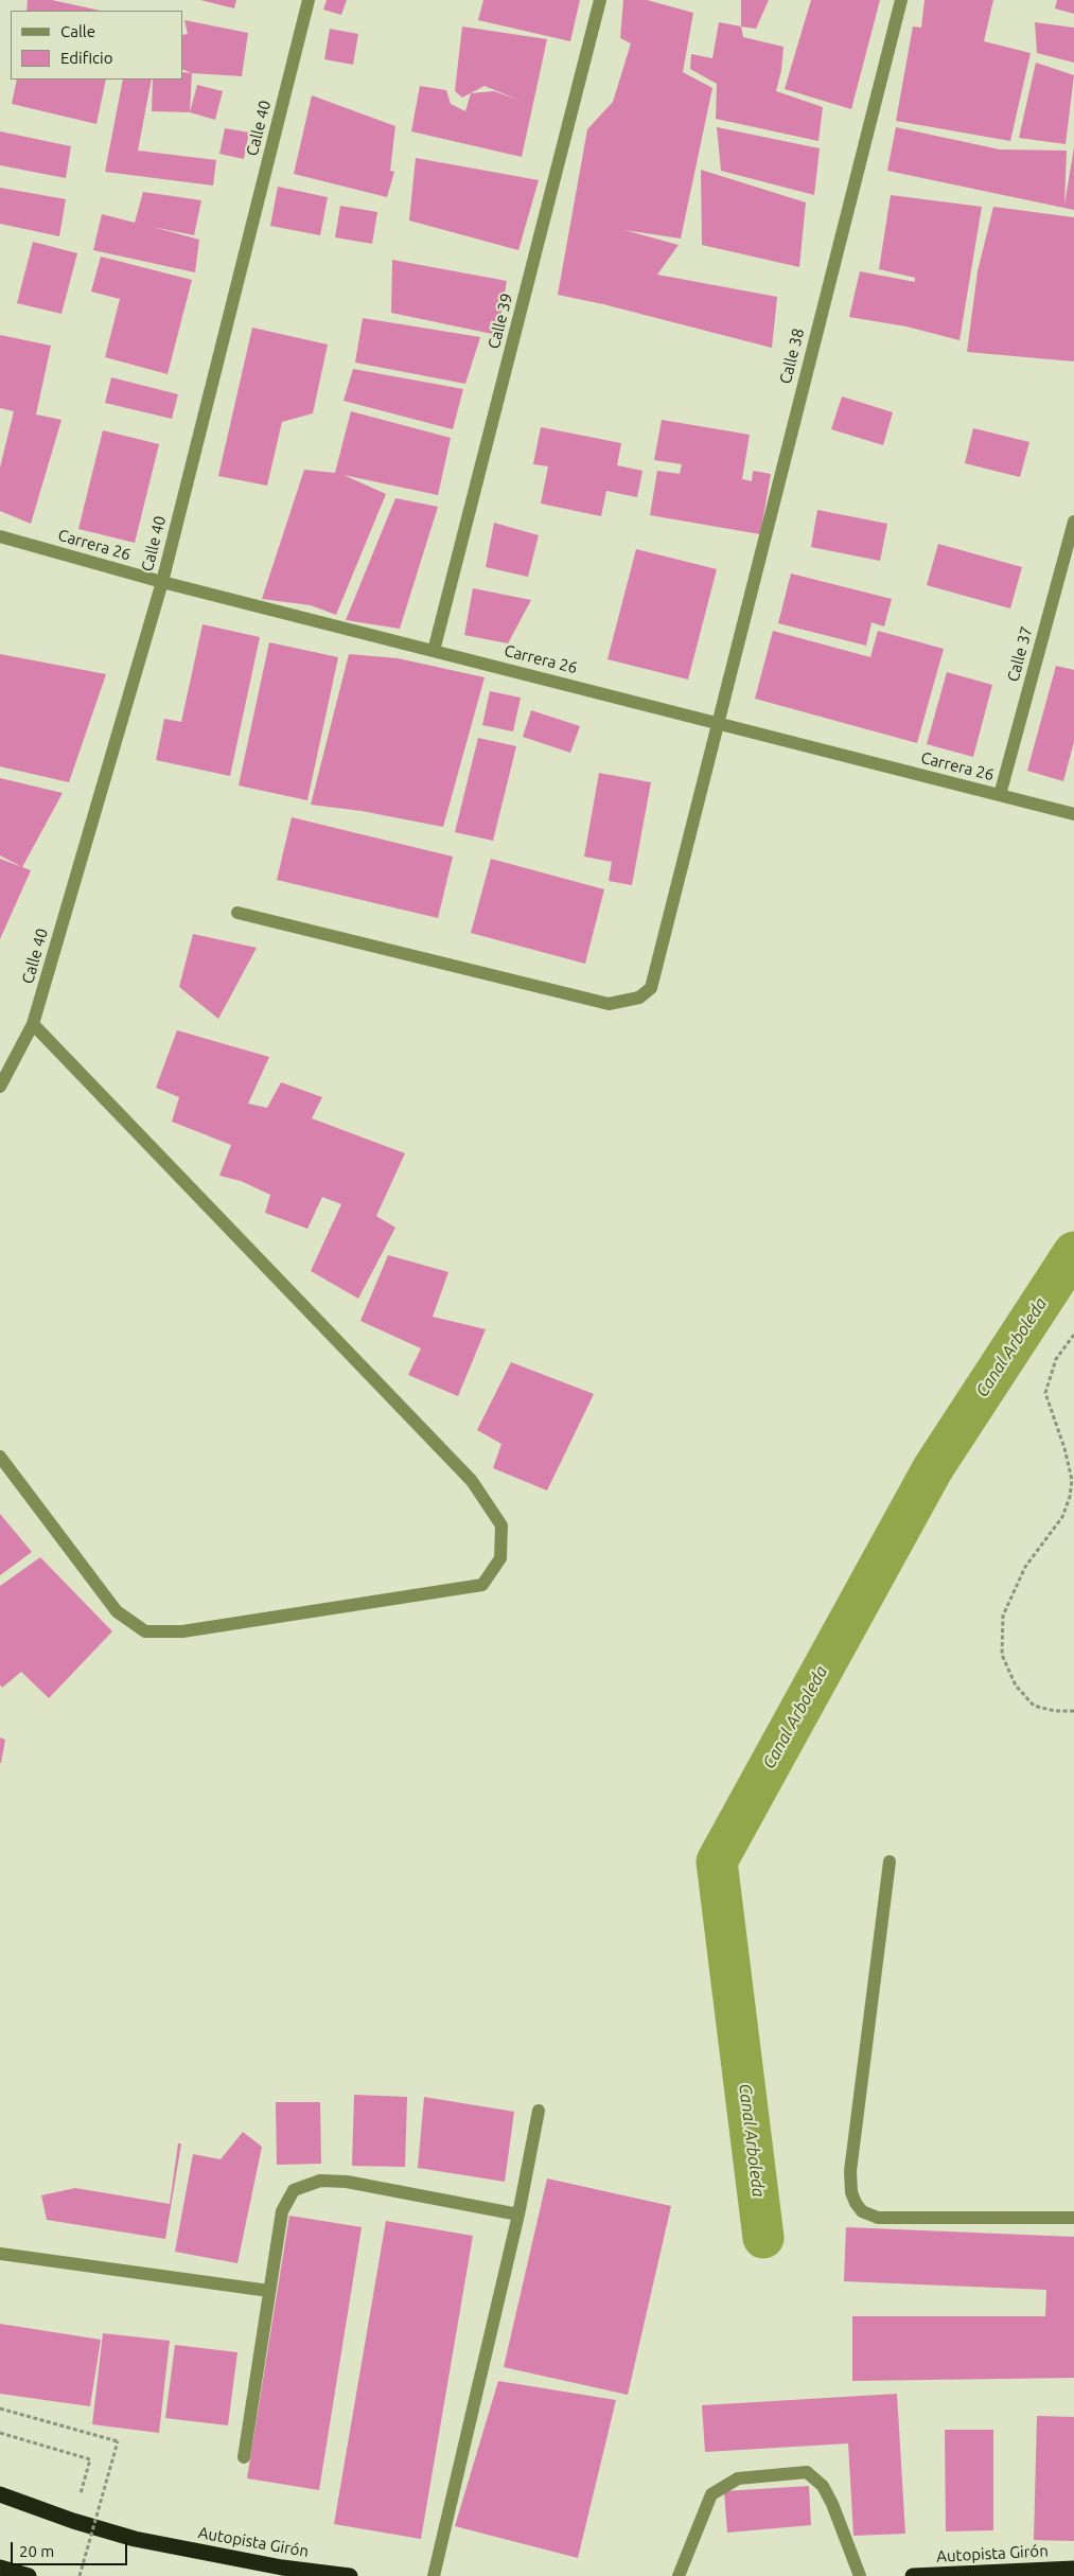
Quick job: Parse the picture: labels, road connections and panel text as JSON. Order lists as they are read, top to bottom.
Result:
{
  "streets": {
    "highway": ["Autopista Girón"],
    "street": [
      "Calle 40",
      "Calle 39",
      "Calle 38",
      "Carrera 26",
      "Calle 37"
    ]
  },
  "crossings": [
    ["Calle 40", "Carrera 26"],
    ["Calle 39", "Carrera 26"],
    ["Calle 38", "Carrera 26"],
    ["Carrera 26", "Calle 37"]
  ],
  "water": ["Canal Arboleda"],
  "legend": ["Calle", "Edificio"],
  "scale_bar": "20 m"
}
